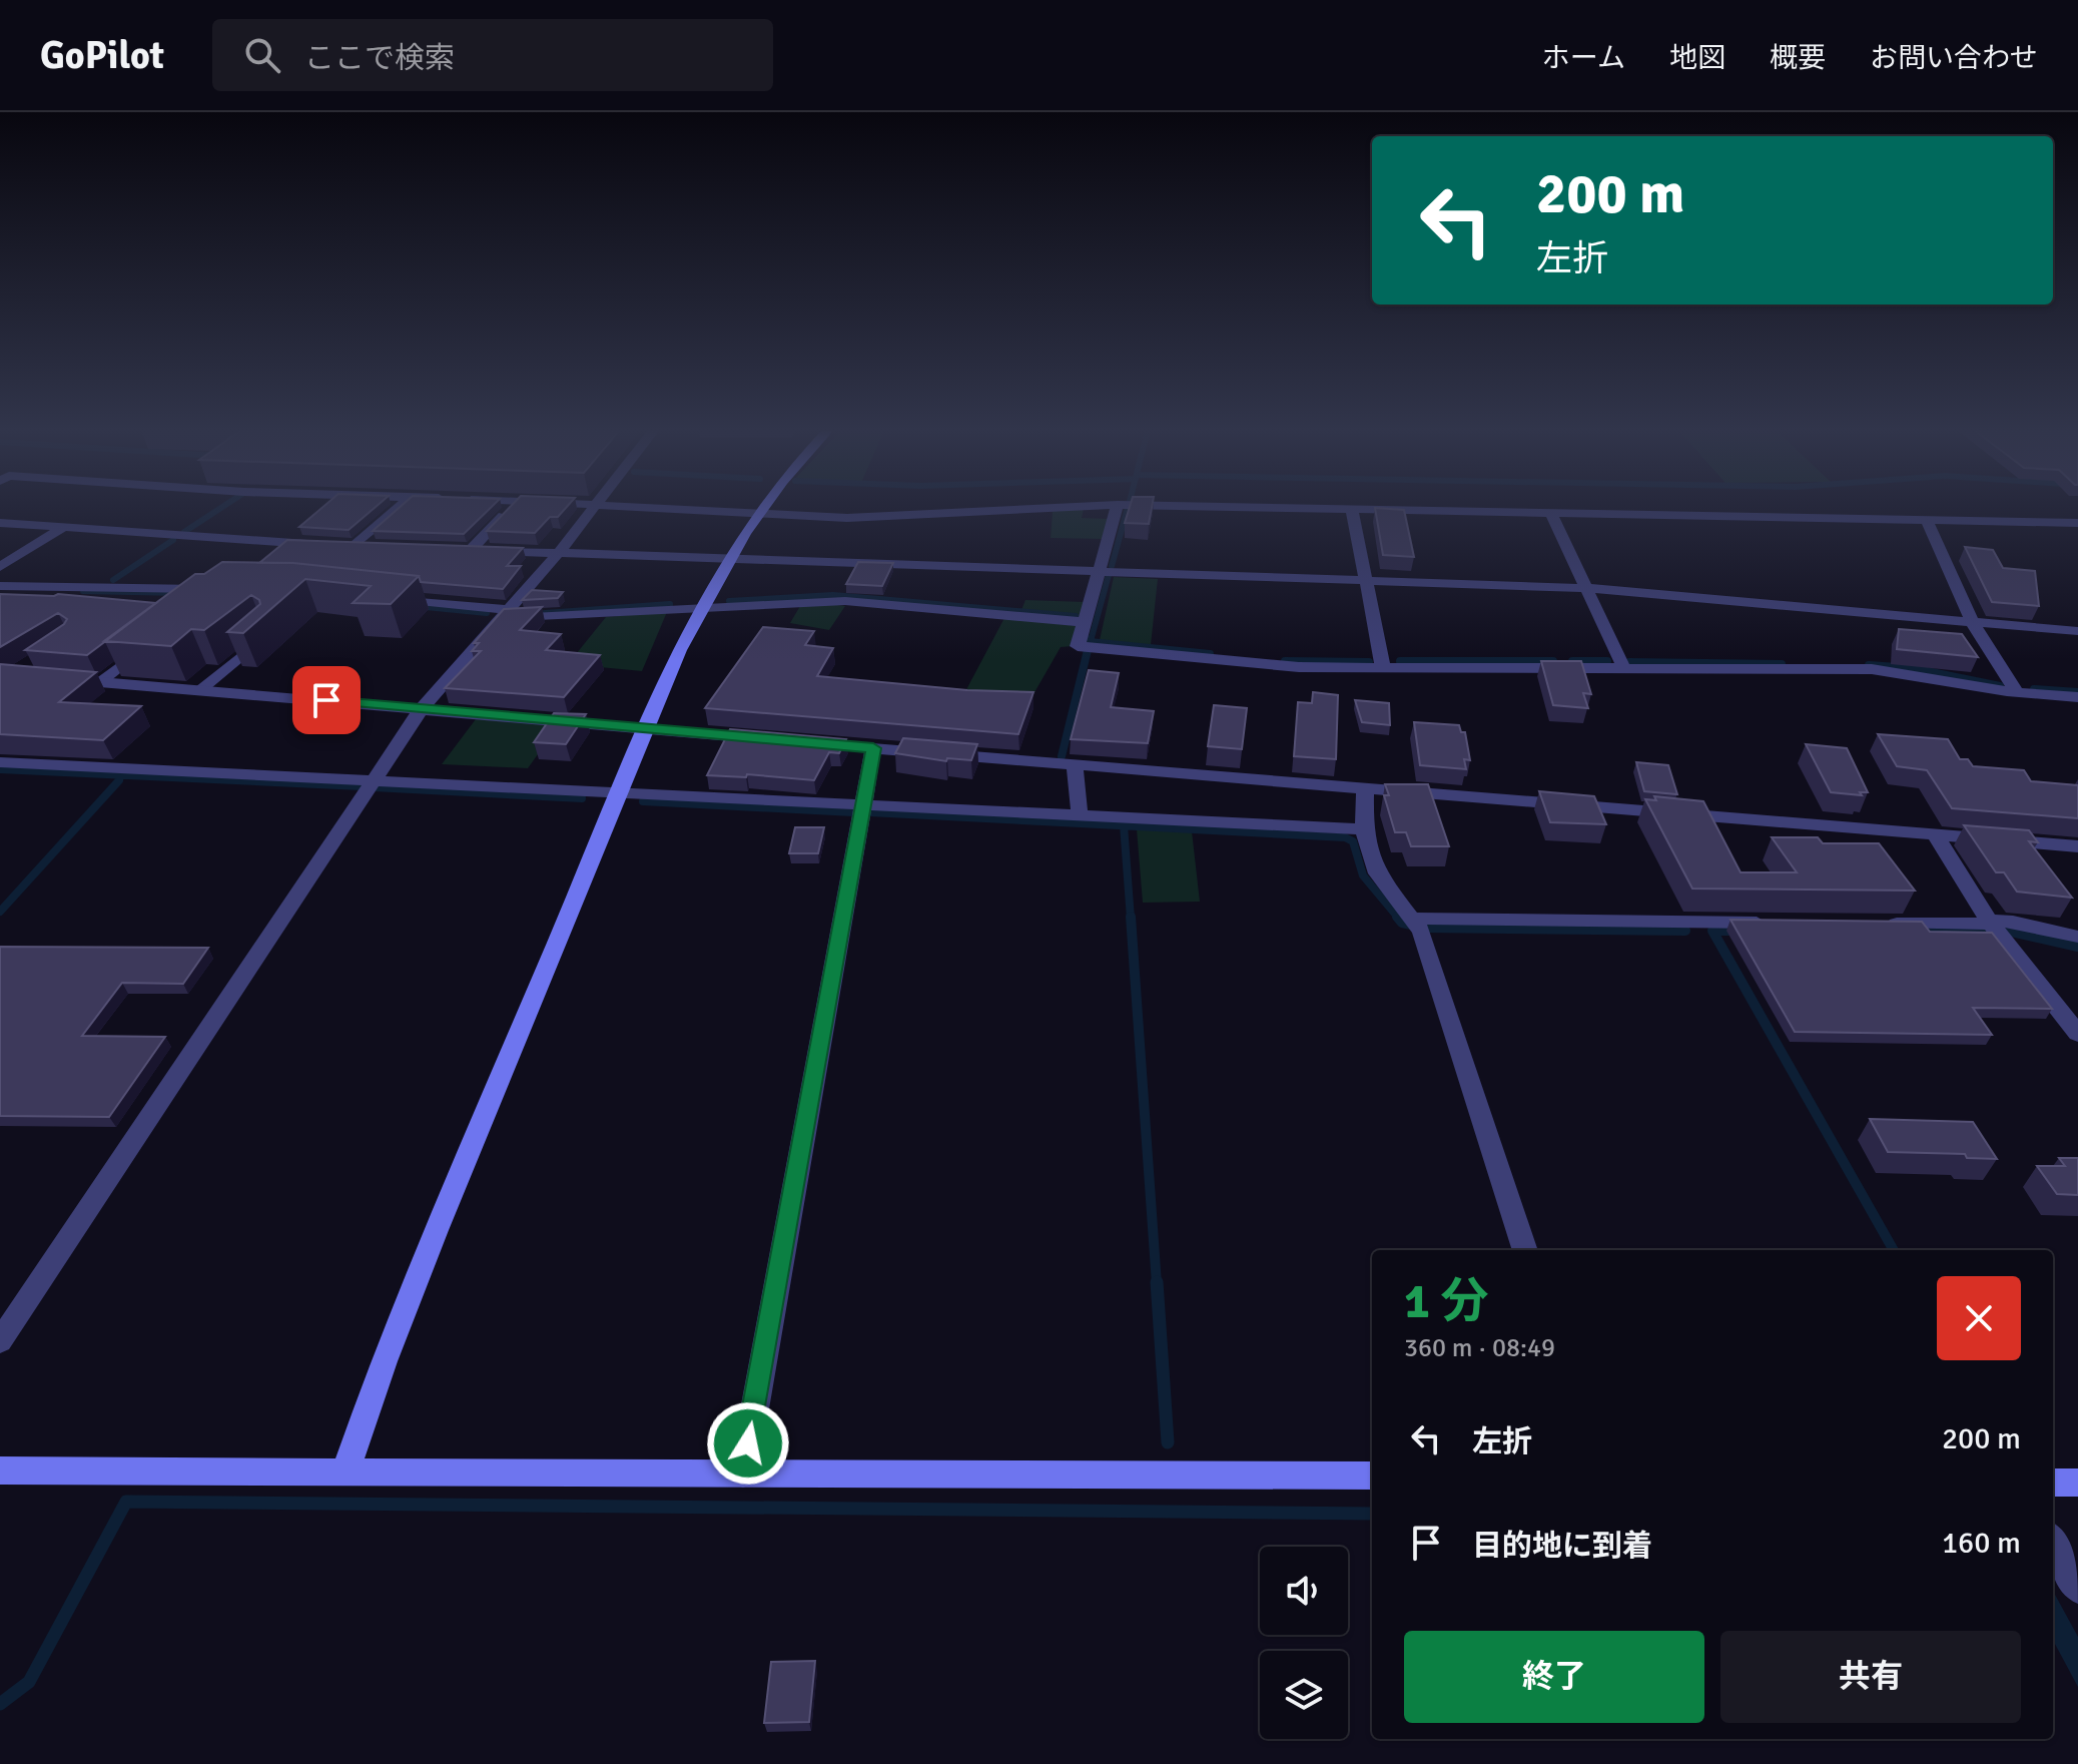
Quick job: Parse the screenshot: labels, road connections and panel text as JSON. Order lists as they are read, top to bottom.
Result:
{
  "page": {
    "header": "GoPilot",
    "search": "ここで検索",
    "nav": [
      "ホーム",
      "地図",
      "概要",
      "お問い合わせ"
    ],
    "turn": ["200 m", "左折"],
    "heading": ["1 分", "360 m · 08:49"],
    "list": [
      {
        "name": "左折",
        "value": "200 m"
      },
      {
        "name": "目的地に到着",
        "value": "160 m"
      }
    ],
    "buttons": ["終了", "共有"]
  }
}
